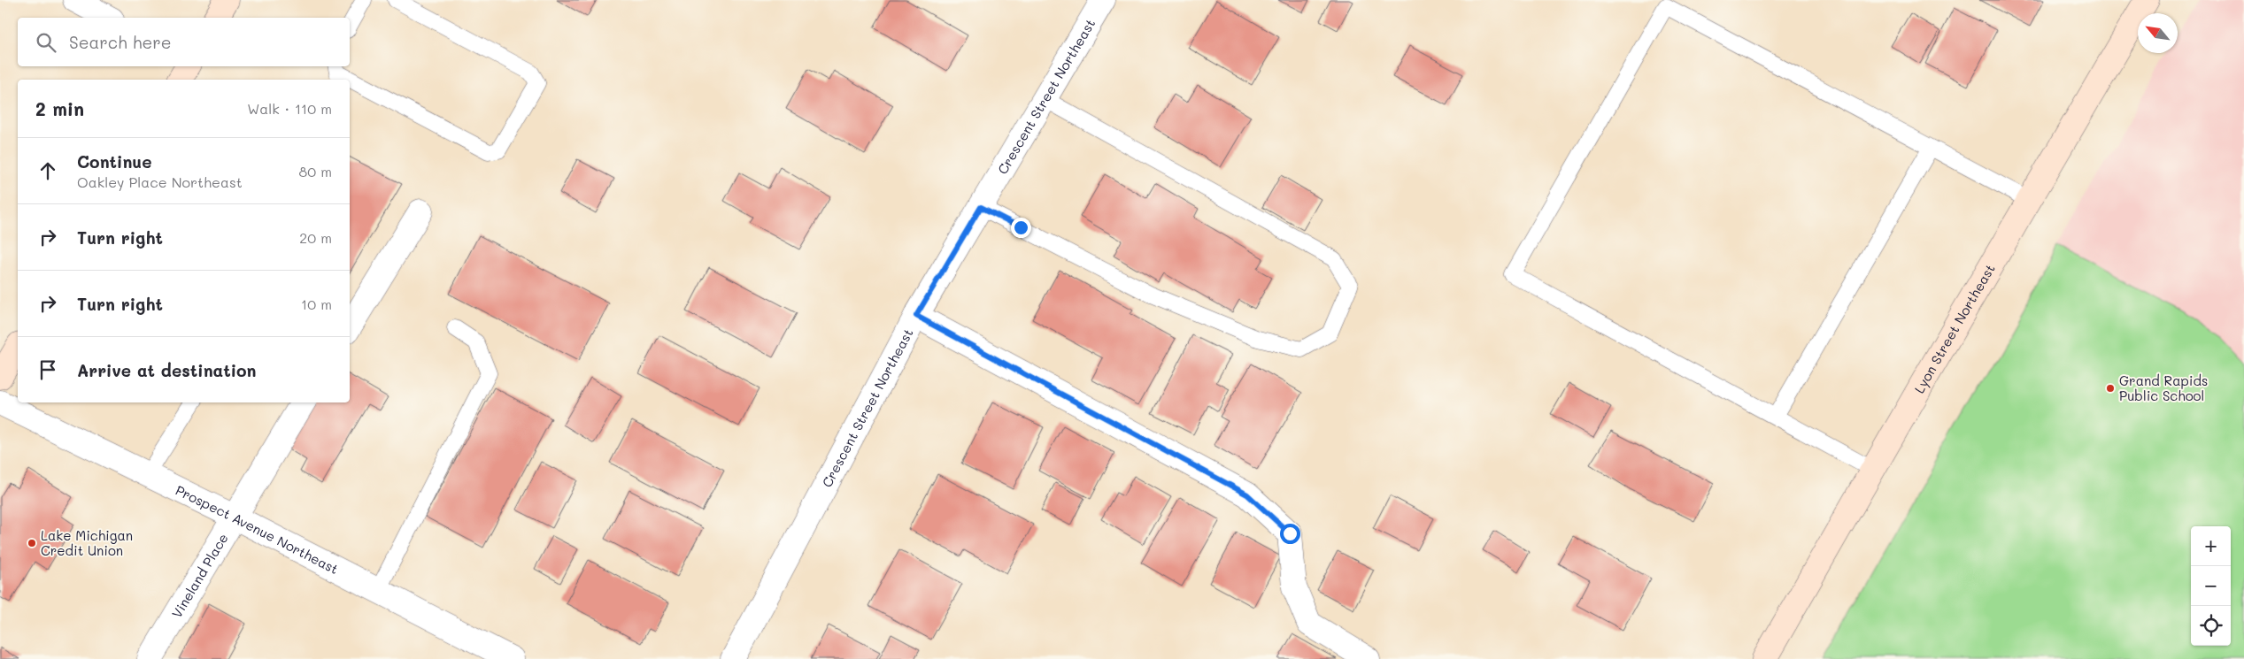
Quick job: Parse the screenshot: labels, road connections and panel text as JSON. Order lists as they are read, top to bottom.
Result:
{
  "streets": {
    "street": [
      "Crescent Street Northeast",
      "Lyon Street Northeast",
      "Prospect Avenue Northeast",
      "Vineland Place"
    ]
  },
  "crossings": [
    ["Prospect Avenue Northeast", "Vineland Place"]
  ],
  "places": ["Grand Rapids Public School", "Lake Michigan Credit Union"],
  "north": "top left",
  "page": {
    "search": "Search here",
    "heading": ["2 min", "Walk · 110 m"],
    "list": [
      ["Continue", "Oakley Place Northeast", "80 m"],
      ["Turn right", "20 m"],
      ["Turn right", "10 m"],
      "Arrive at destination"
    ],
    "map_buttons": ["+", "−"]
  }
}
